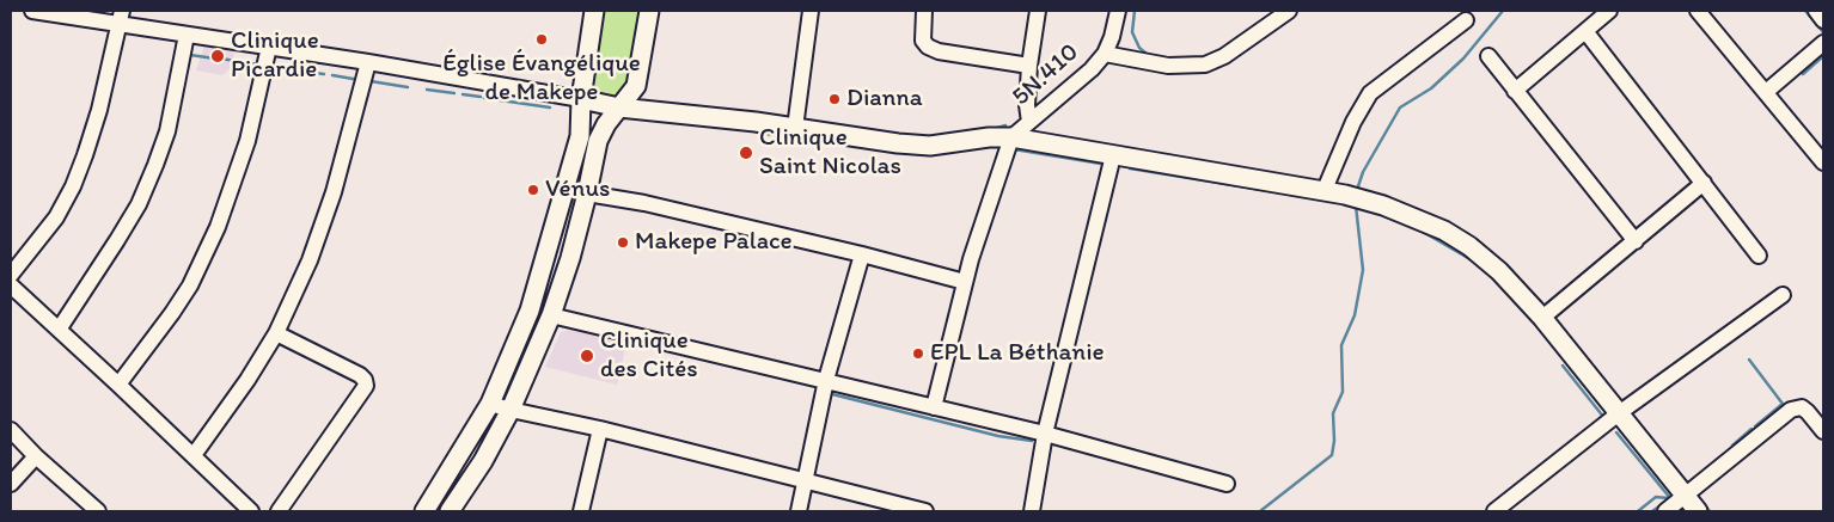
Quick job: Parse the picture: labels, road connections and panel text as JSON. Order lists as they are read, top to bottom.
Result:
{
  "streets": {
    "street": ["5N.410"]
  },
  "places": [
    "Église Évangélique de Makepe",
    "Clinique Picardie",
    "Dianna",
    "Clinique Saint Nicolas",
    "Vénus",
    "Makepe Palace",
    "EPL La Béthanie",
    "Clinique des Cités"
  ]
}
